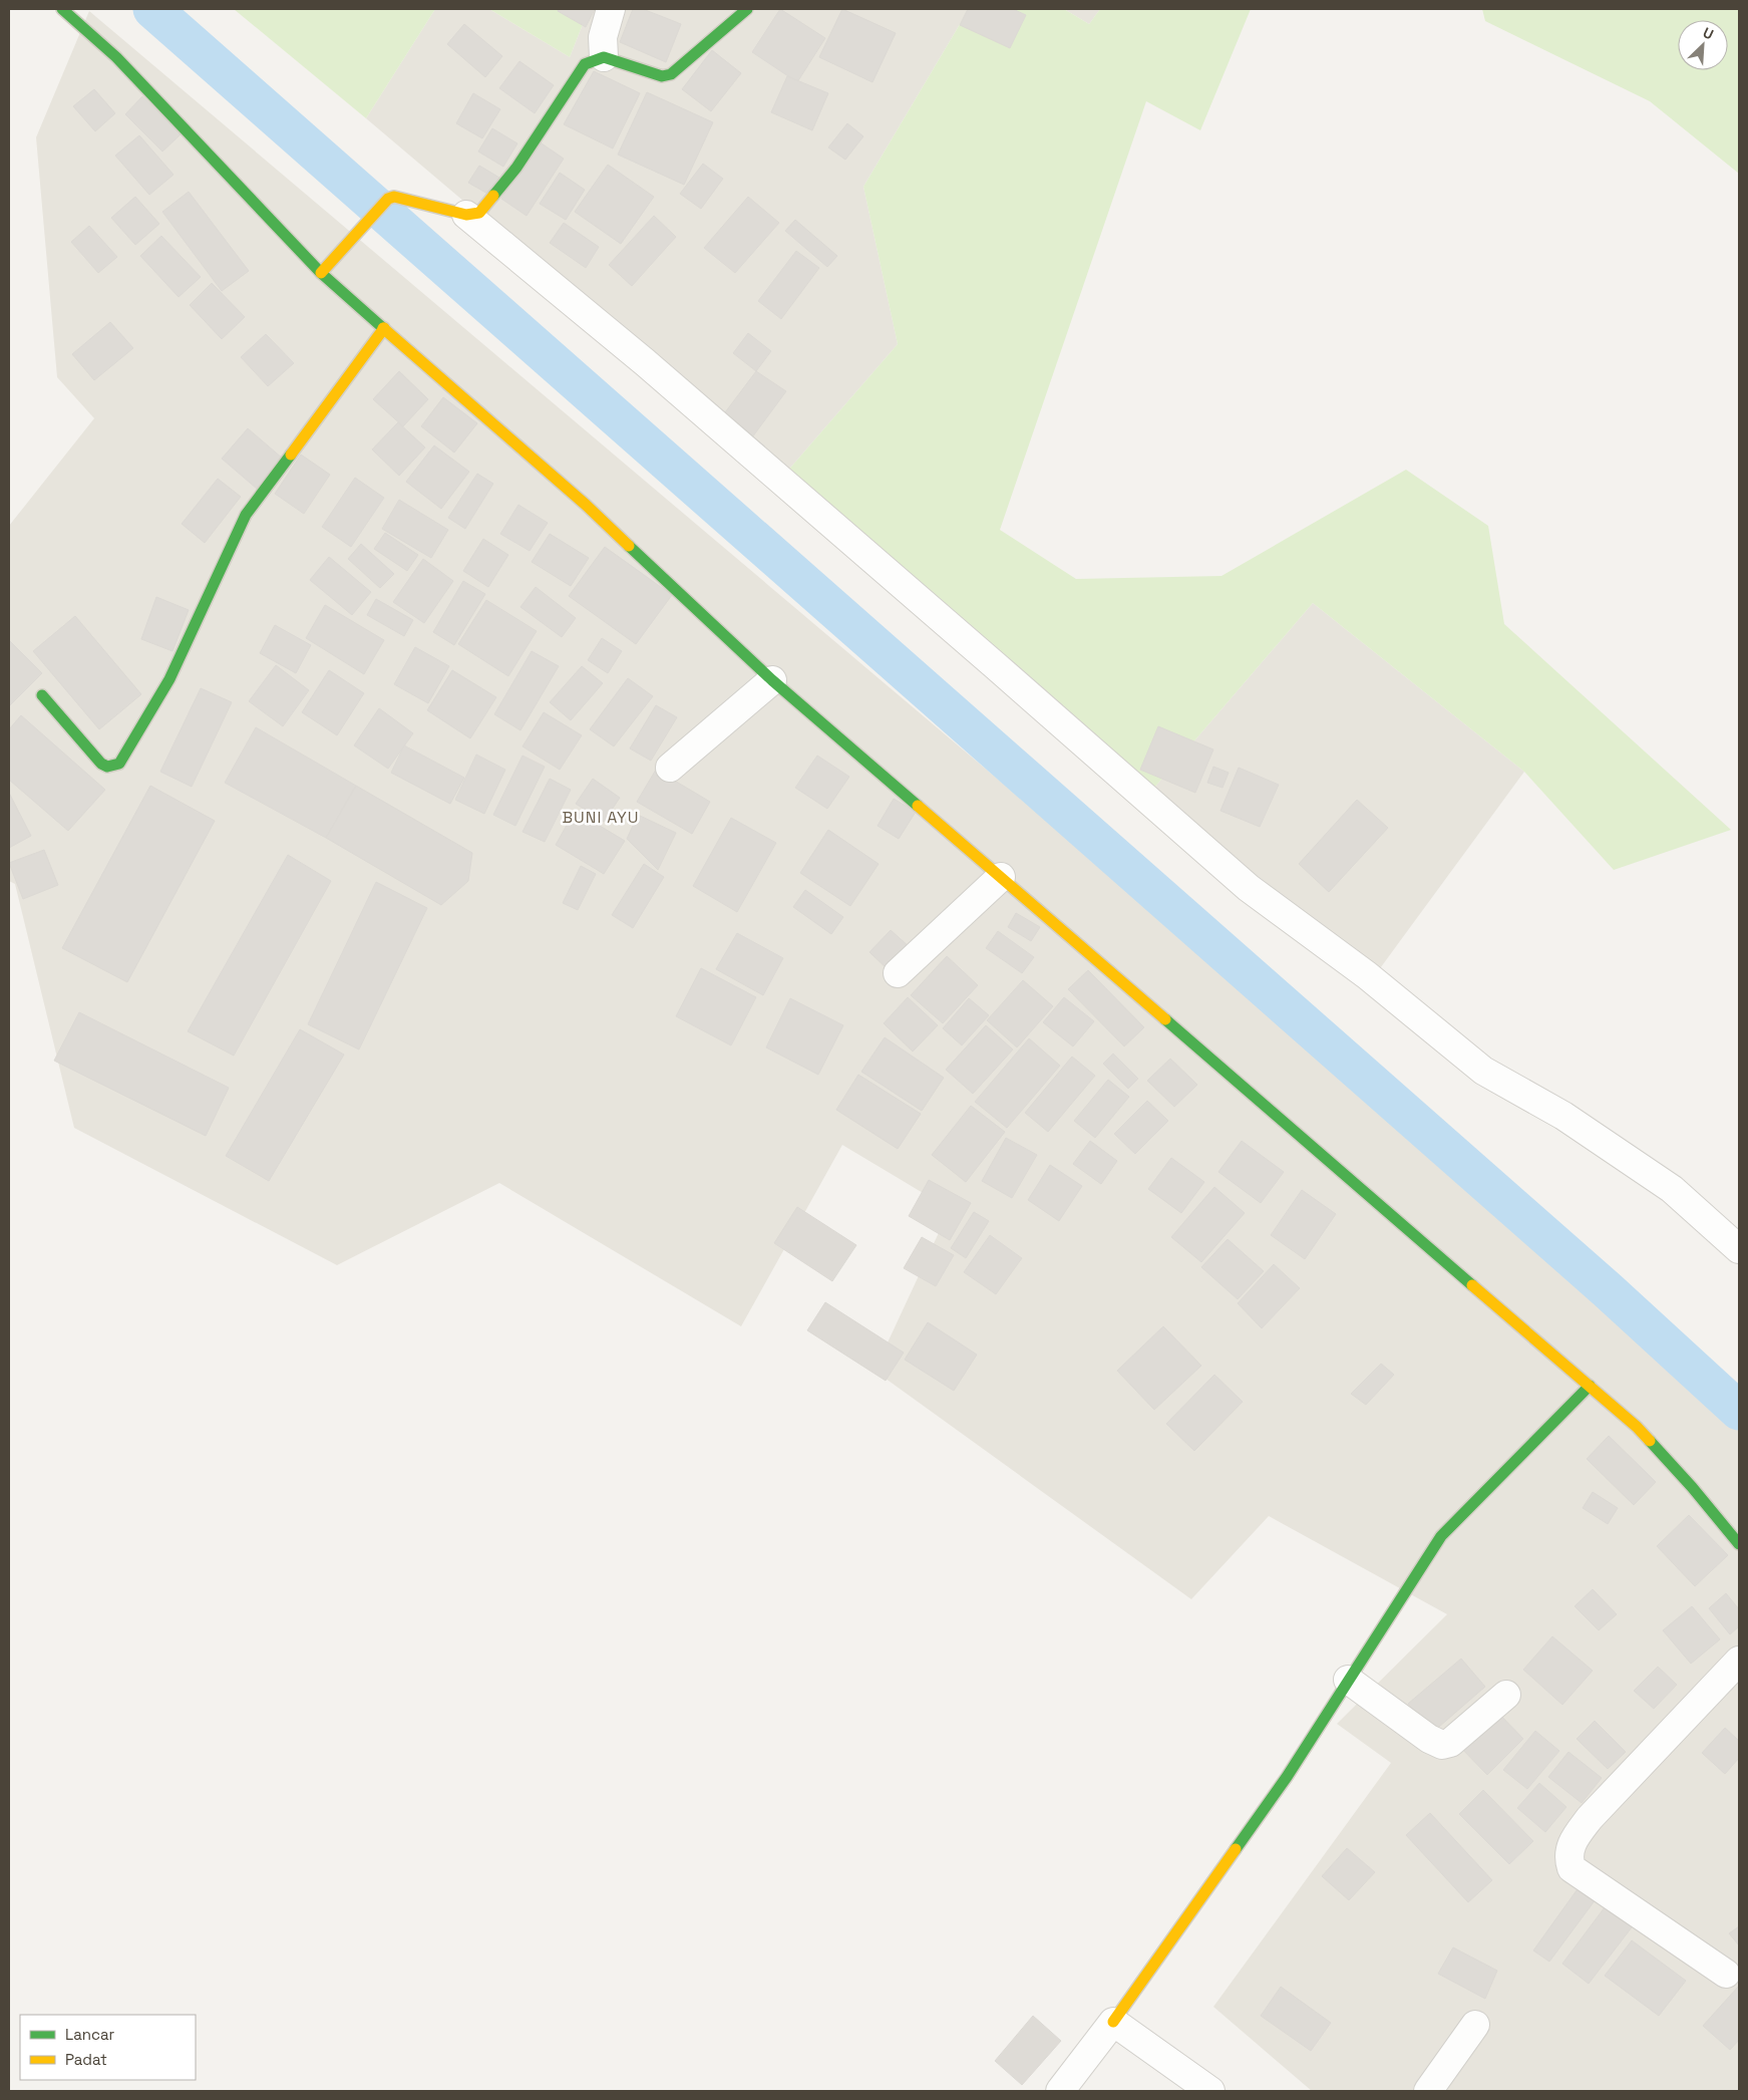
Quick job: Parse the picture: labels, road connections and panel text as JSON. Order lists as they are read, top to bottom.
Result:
{
  "districts": ["BUNI AYU"],
  "legend": ["Lancar", "Padat"],
  "north": "top right"
}
